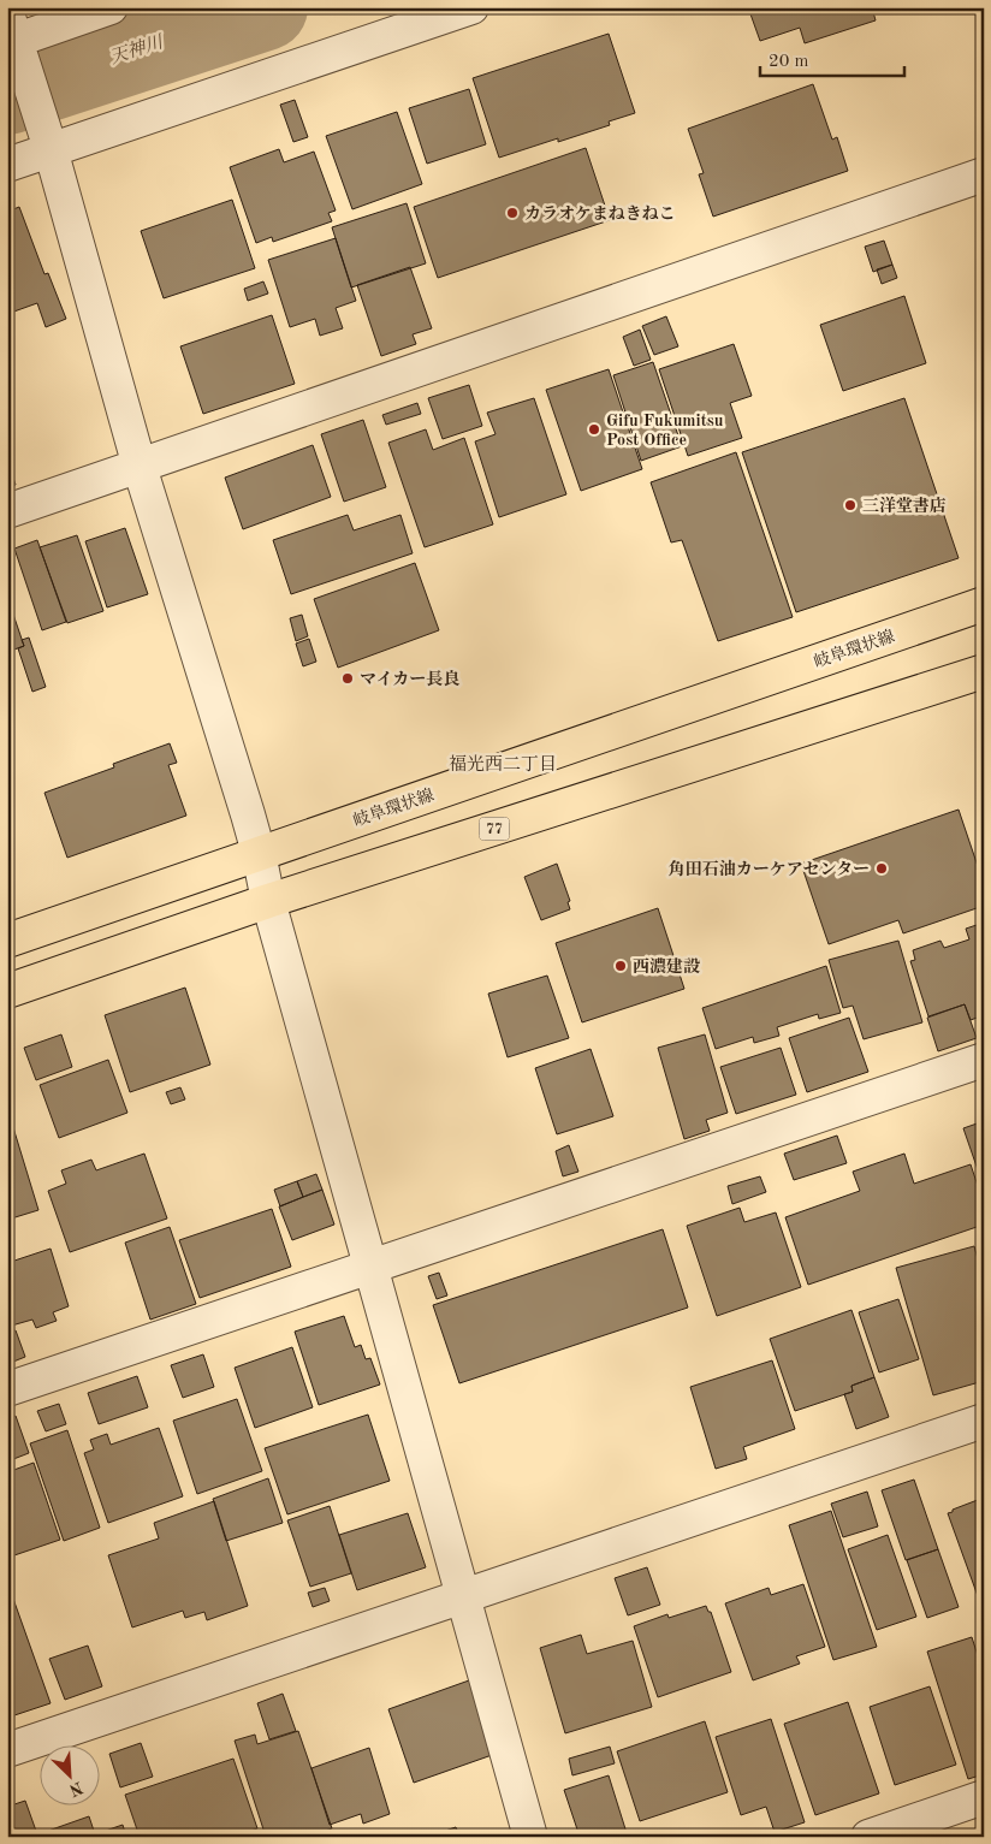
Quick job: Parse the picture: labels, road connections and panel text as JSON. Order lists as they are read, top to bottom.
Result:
{
  "streets": {
    "main road": ["岐阜環状線", "77"]
  },
  "districts": ["福光西二丁目"],
  "water": ["天神川"],
  "places": [
    "カラオケまねきねこ",
    "Gifu Fukumitsu Post Office",
    "三洋堂書店",
    "マイカー長良",
    "角田石油カーケアセンター",
    "西濃建設"
  ],
  "scale_bar": "20 m",
  "north": "bottom right"
}
